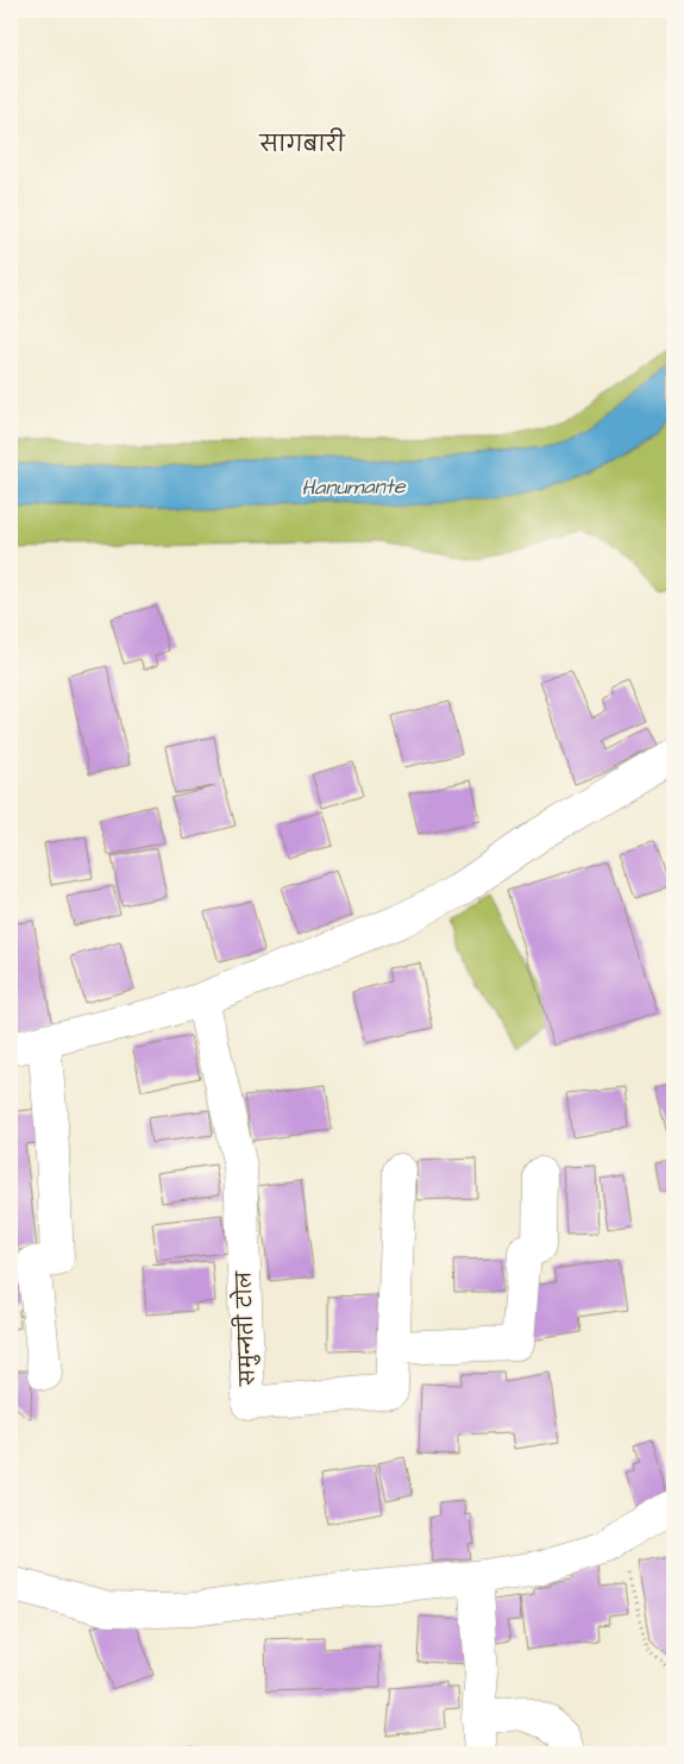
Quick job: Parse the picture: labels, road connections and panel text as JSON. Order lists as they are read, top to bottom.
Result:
{
  "streets": {
    "street": ["समुन्नती टोल"]
  },
  "districts": ["सागबारी"],
  "water": ["Hanumante"]
}
